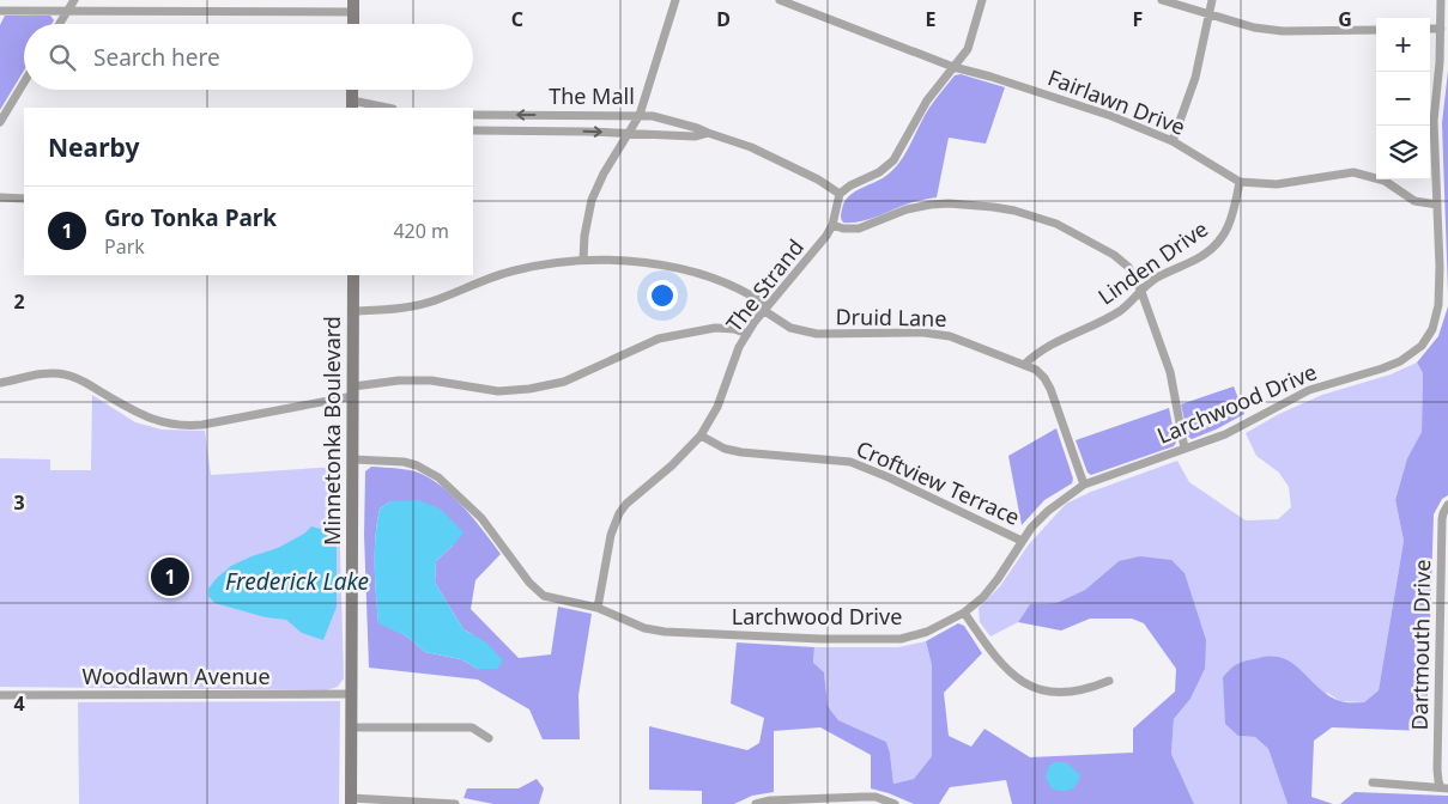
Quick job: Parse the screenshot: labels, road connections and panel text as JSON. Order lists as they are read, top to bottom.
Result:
{
  "streets": {
    "main road": ["Minnetonka Boulevard"],
    "street": [
      "The Mall",
      "Fairlawn Drive",
      "Linden Drive",
      "The Strand",
      "Druid Lane",
      "Larchwood Drive",
      "Croftview Terrace",
      "Dartmouth Drive",
      "Woodlawn Avenue"
    ]
  },
  "crossings": [
    ["The Mall", "The Strand"],
    ["Fairlawn Drive", "Linden Drive"],
    ["Fairlawn Drive", "Larchwood Drive"],
    ["Linden Drive", "Druid Lane"],
    ["The Strand", "Druid Lane"],
    ["The Strand", "Larchwood Drive"],
    ["The Strand", "Croftview Terrace"],
    ["Druid Lane", "Larchwood Drive"],
    ["Druid Lane", "Minnetonka Boulevard"],
    ["Larchwood Drive", "Minnetonka Boulevard"],
    ["Larchwood Drive", "Croftview Terrace"],
    ["Minnetonka Boulevard", "Woodlawn Avenue"]
  ],
  "water": ["Frederick Lake"],
  "page": {
    "map_buttons": ["+", "−"],
    "search": "Search here",
    "heading": "Nearby",
    "list": [
      {
        "mark": "1",
        "name": "Gro Tonka Park",
        "note": "Park",
        "value": "420 m"
      }
    ],
    "pins": "1"
  },
  "grid": {
    "columns": [
      "C",
      "D",
      "E",
      "F",
      "G"
    ],
    "rows": ["2", "3", "4"]
  }
}
